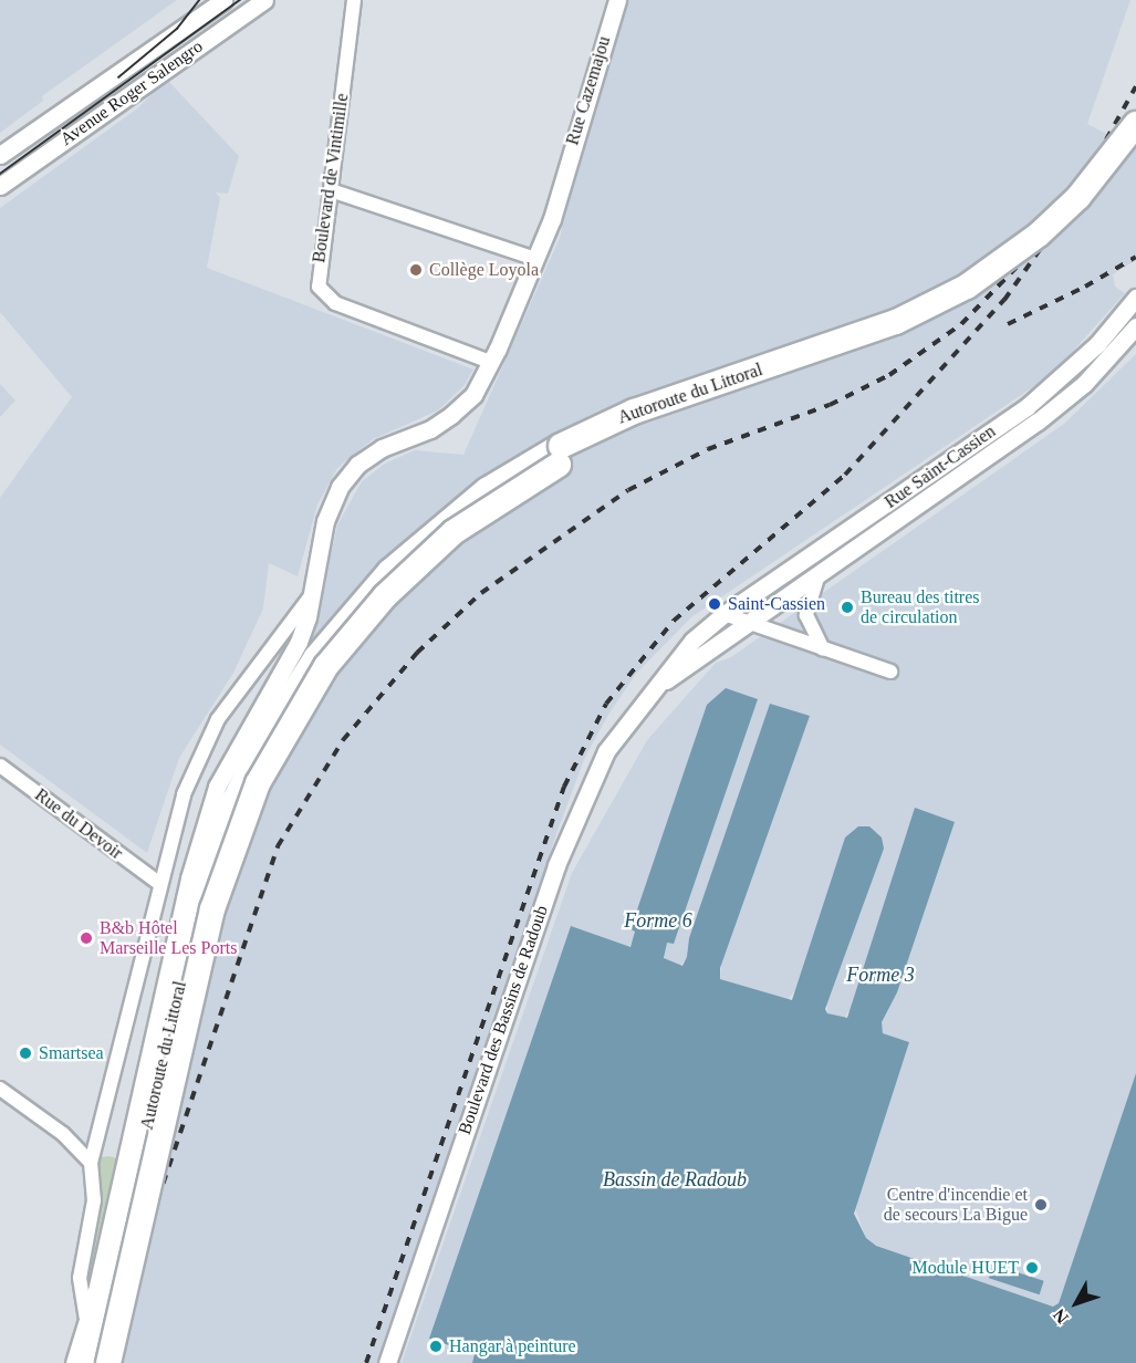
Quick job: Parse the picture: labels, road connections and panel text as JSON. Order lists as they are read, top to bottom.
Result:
{
  "streets": {
    "highway": ["Autoroute du Littoral"],
    "street": [
      "Rue Cazemajou",
      "Avenue Roger Salengro",
      "Boulevard de Vintimille",
      "Rue Saint-Cassien",
      "Rue du Devoir",
      "Boulevard des Bassins de Radoub"
    ]
  },
  "crossings": [
    ["Rue Cazemajou", "Boulevard de Vintimille"],
    ["Rue Saint-Cassien", "Boulevard des Bassins de Radoub"]
  ],
  "water": ["Forme 6", "Forme 3", "Bassin de Radoub"],
  "places": [
    "Collège Loyola",
    "Saint-Cassien",
    "Bureau des titres de circulation",
    "B&b Hôtel Marseille Les Ports",
    "Smartsea",
    "Centre d'incendie et de secours La Bigue",
    "Module HUET",
    "Hangar à peinture"
  ],
  "north": "bottom left"
}
